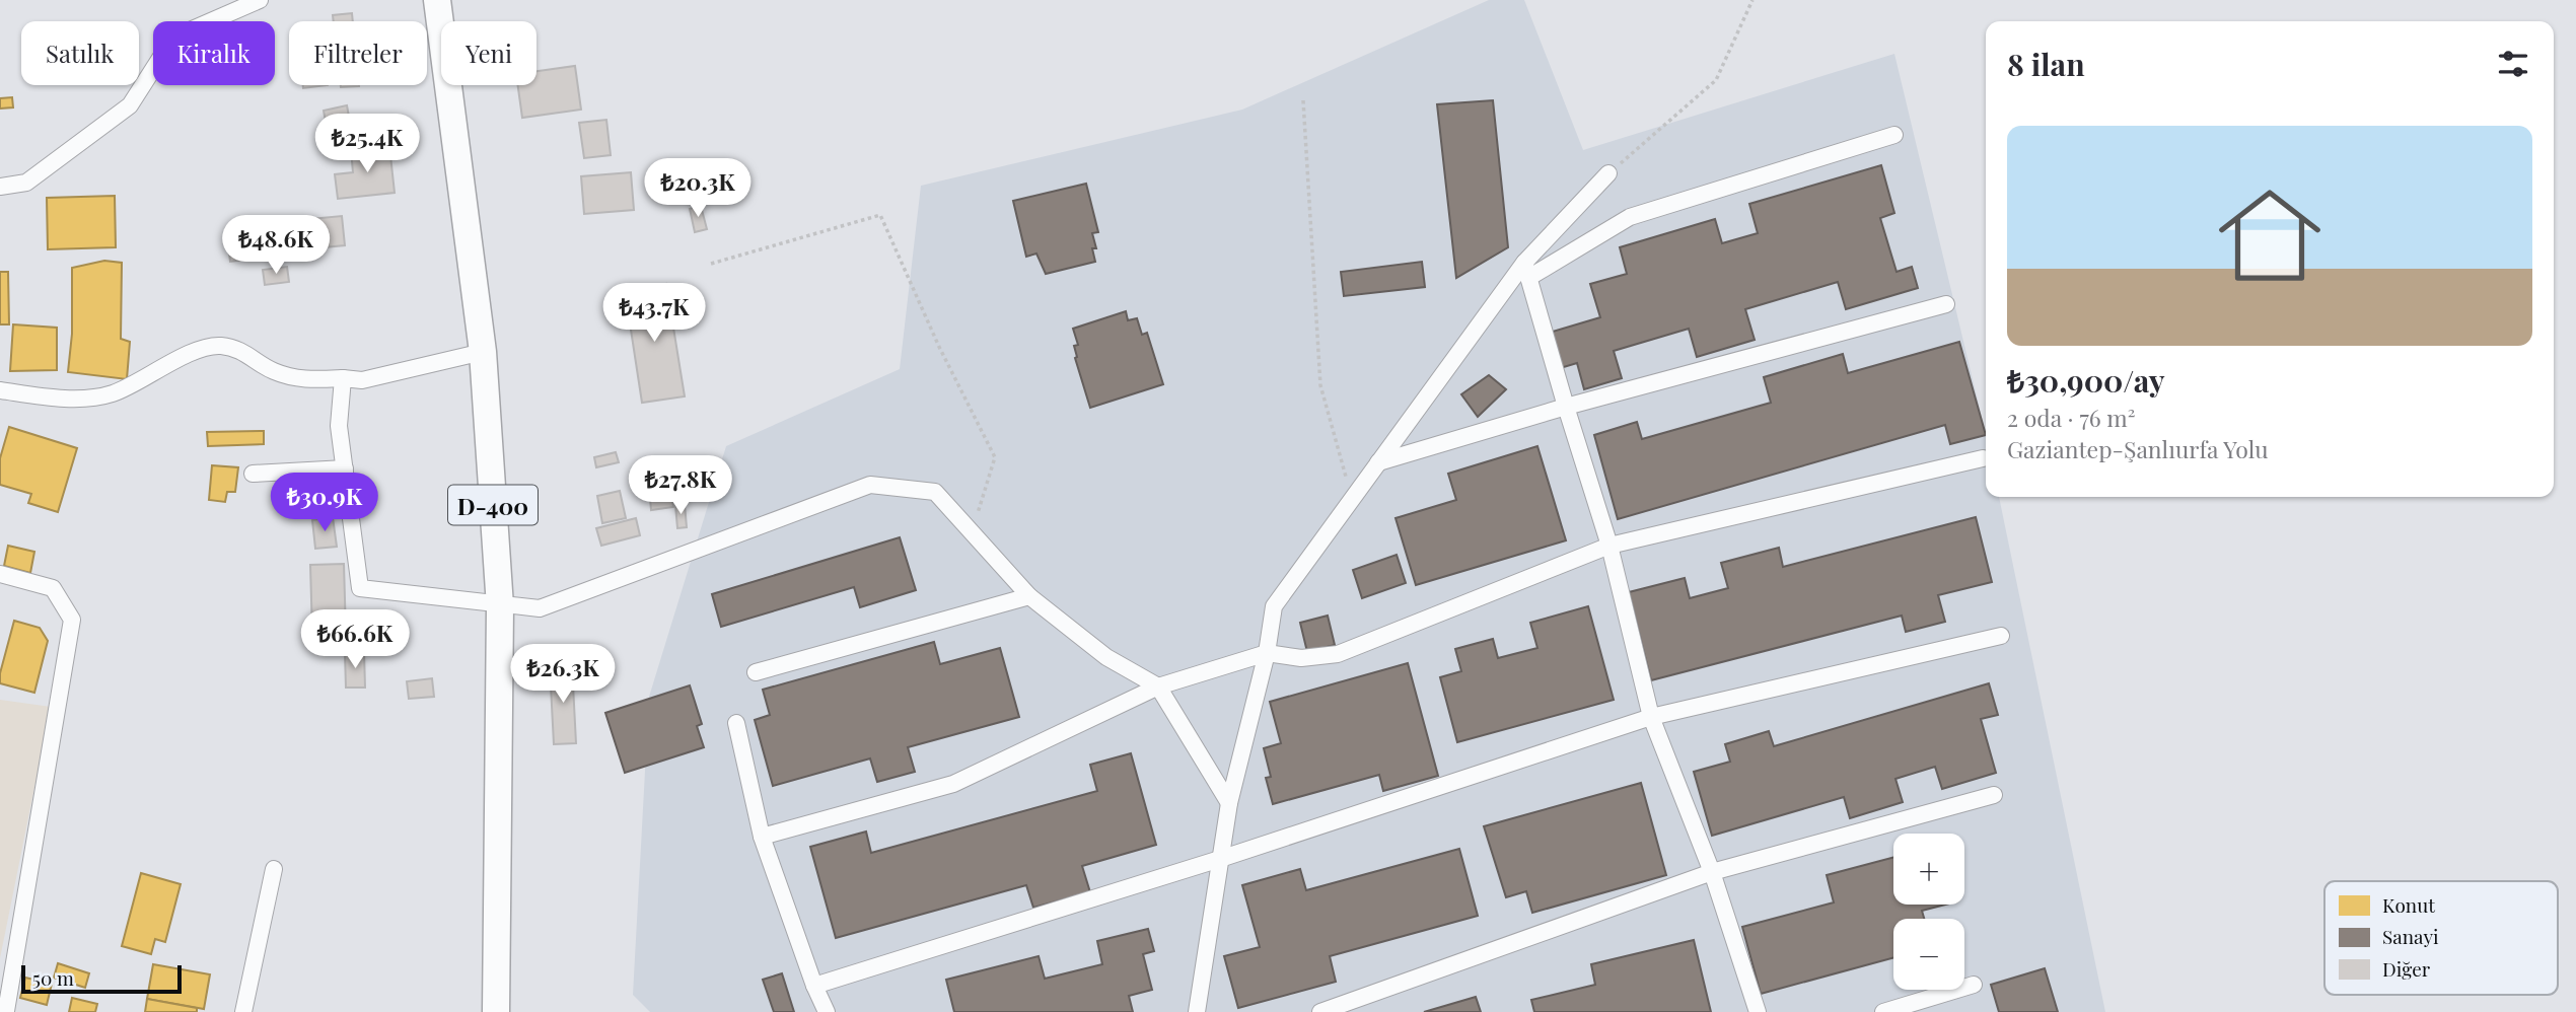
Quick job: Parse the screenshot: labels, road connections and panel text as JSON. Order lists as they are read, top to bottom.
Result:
{
  "streets": {
    "main road": ["D-400"]
  },
  "legend": ["Konut", "Sanayi", "Diğer"],
  "scale_bar": "50 m",
  "page": {
    "chip": [
      "Satılık",
      "Kiralık",
      "Filtreler",
      "Yeni"
    ],
    "heading": "8 ilan",
    "list": [
      {
        "name": "₺30,900/ay",
        "note": "2 oda · 76 m² · Gaziantep-Şanlıurfa Yolu"
      }
    ],
    "price": [
      "₺25.4K",
      "₺20.3K",
      "₺48.6K",
      "₺43.7K",
      "₺27.8K",
      "₺30.9K",
      "₺66.6K",
      "₺26.3K"
    ],
    "map_buttons": ["+", "−"],
    "scale": "50 m"
  }
}
